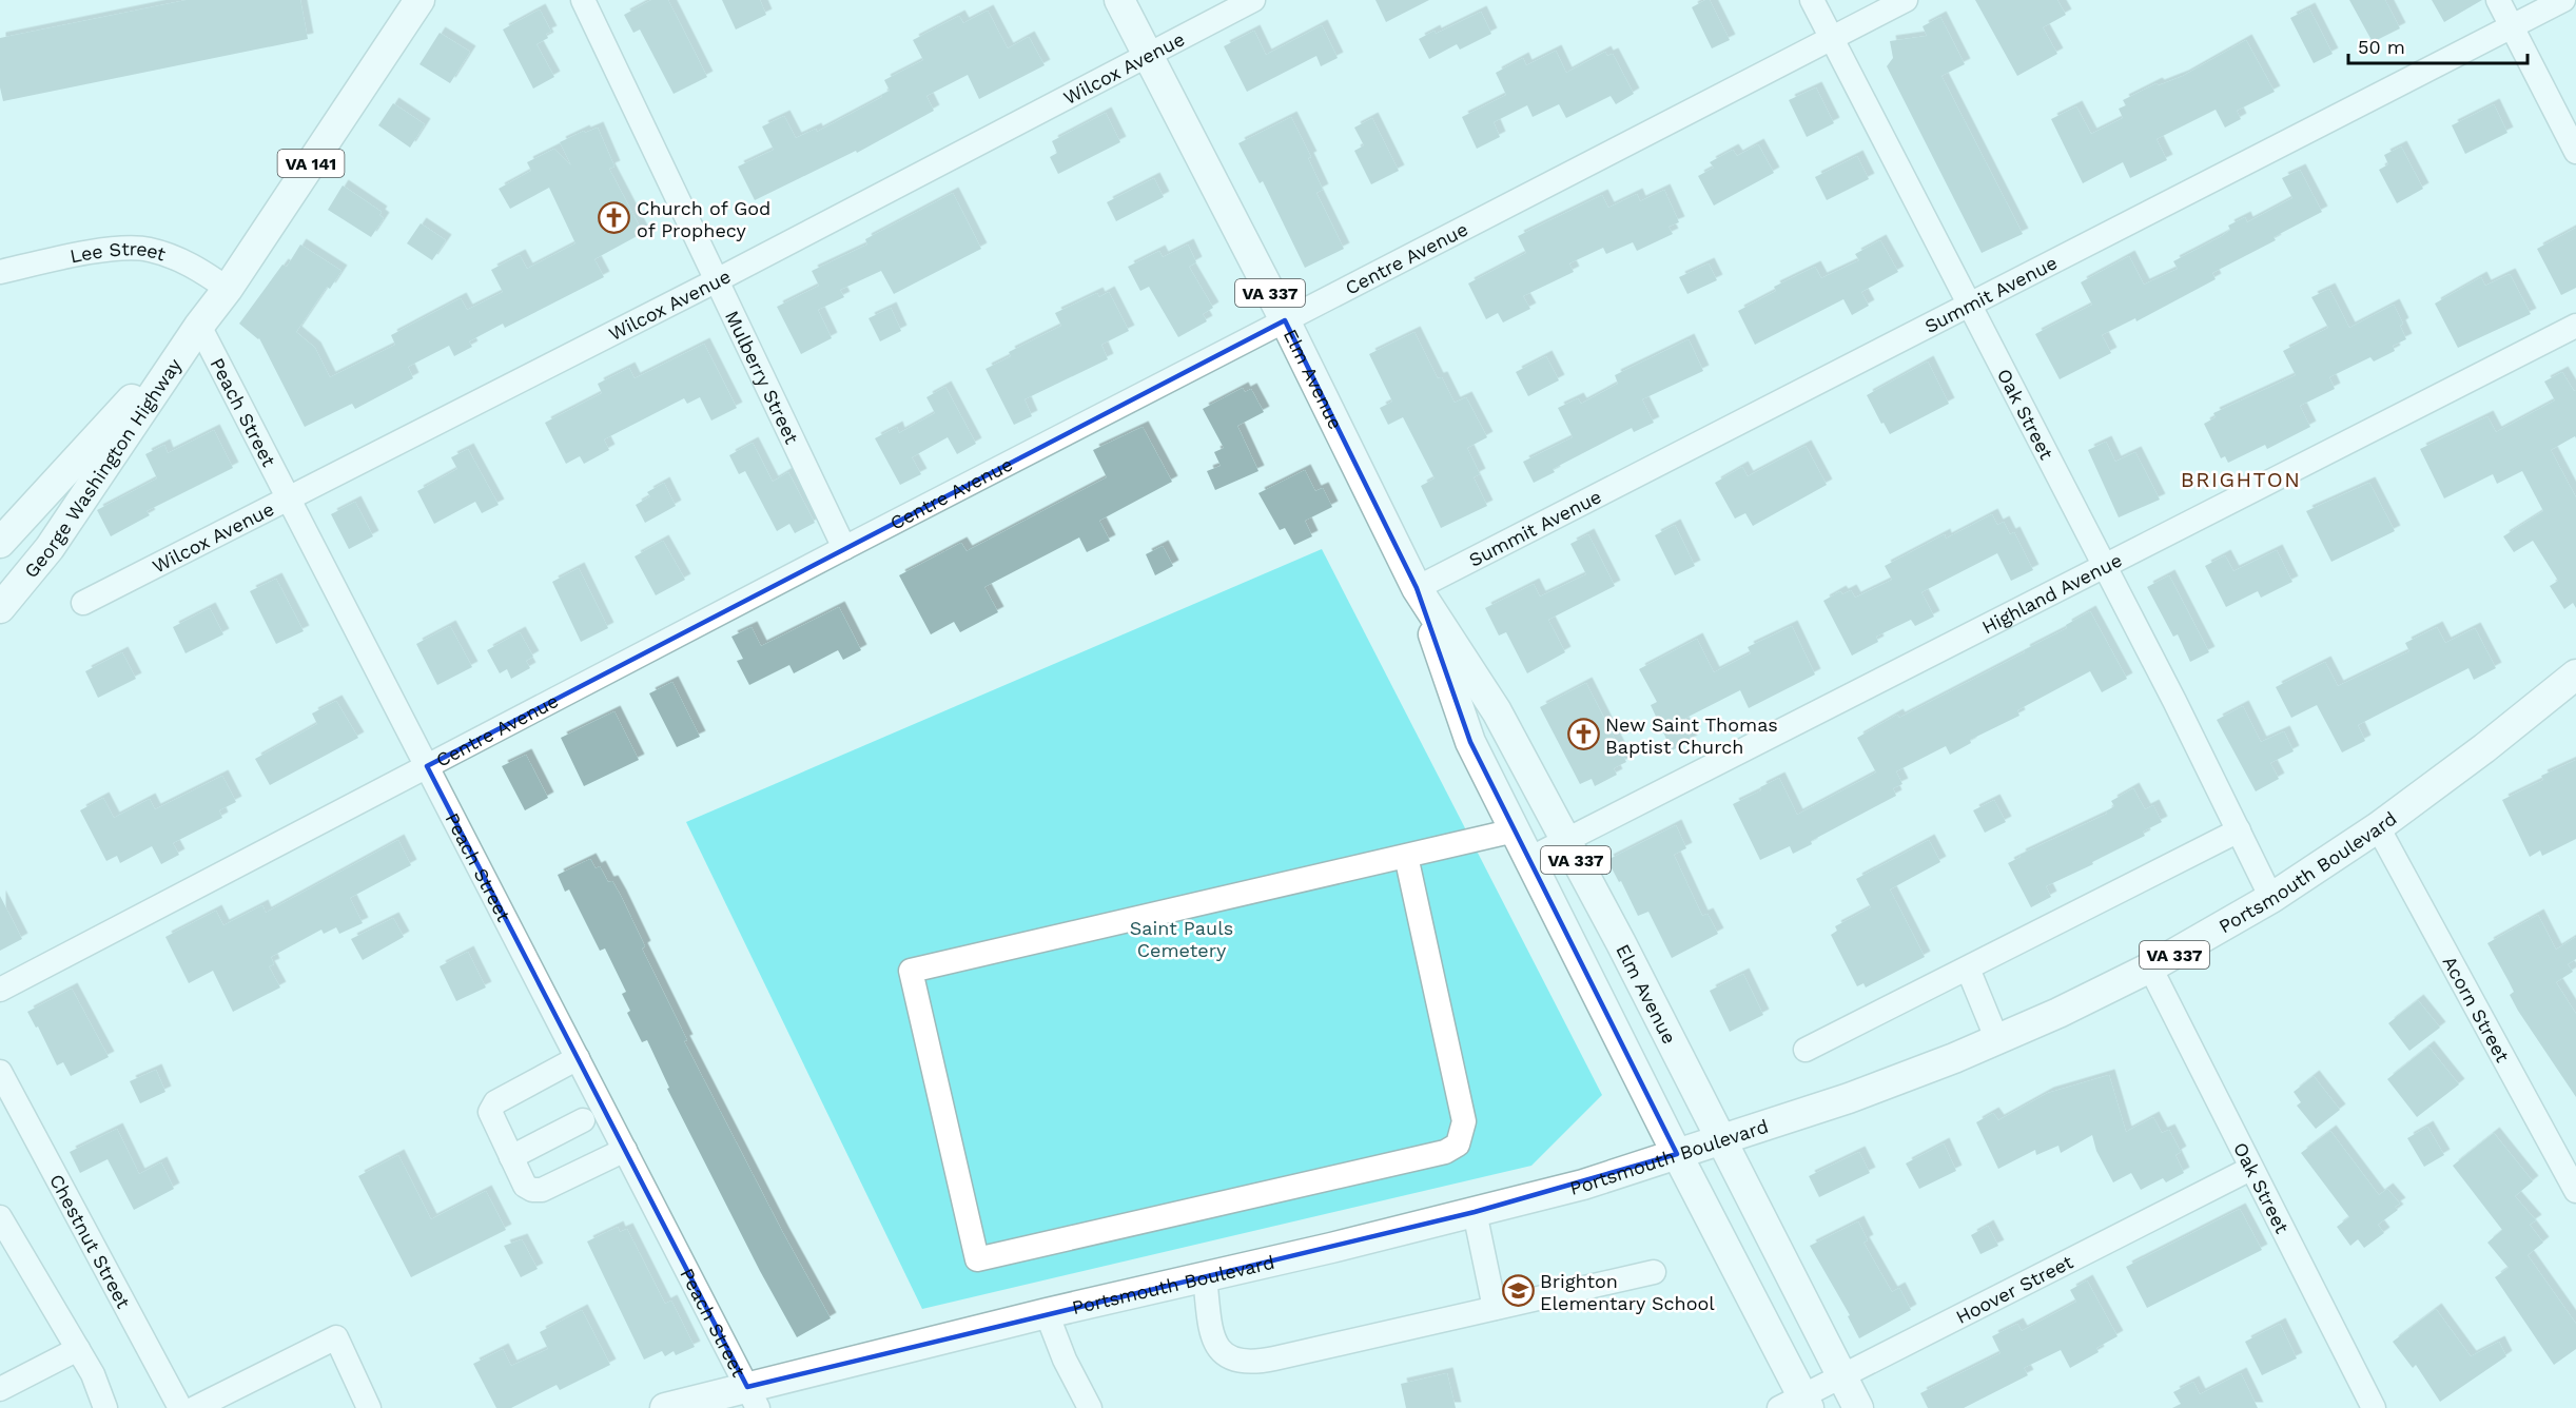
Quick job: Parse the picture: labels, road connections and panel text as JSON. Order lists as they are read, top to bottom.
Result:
{
  "streets": {
    "main road": [
      "VA 141",
      "VA 337",
      "Elm Avenue",
      "George Washington Highway",
      "Portsmouth Boulevard"
    ],
    "street": [
      "Wilcox Avenue",
      "Centre Avenue",
      "Lee Street",
      "Summit Avenue",
      "Mulberry Street",
      "Peach Street",
      "Oak Street",
      "Highland Avenue",
      "Acorn Street",
      "Chestnut Street",
      "Hoover Street"
    ]
  },
  "crossings": [
    ["Wilcox Avenue", "Mulberry Street"],
    ["Wilcox Avenue", "Elm Avenue"],
    ["Wilcox Avenue", "Peach Street"],
    ["Centre Avenue", "Mulberry Street"],
    ["Centre Avenue", "Elm Avenue"],
    ["Centre Avenue", "Peach Street"],
    ["Centre Avenue", "Oak Street"],
    ["Lee Street", "George Washington Highway"],
    ["Summit Avenue", "Elm Avenue"],
    ["Summit Avenue", "Oak Street"],
    ["Elm Avenue", "Highland Avenue"],
    ["Elm Avenue", "Portsmouth Boulevard"],
    ["Elm Avenue", "Hoover Street"],
    ["Peach Street", "George Washington Highway"],
    ["Peach Street", "Portsmouth Boulevard"],
    ["Oak Street", "Highland Avenue"],
    ["Oak Street", "Portsmouth Boulevard"],
    ["Oak Street", "Hoover Street"],
    ["Portsmouth Boulevard", "Acorn Street"]
  ],
  "districts": ["BRIGHTON"],
  "parks": ["Saint Pauls Cemetery"],
  "places": {
    "church": ["Church of God of Prophecy", "New Saint Thomas Baptist Church"],
    "school or university": ["Brighton Elementary School"]
  },
  "scale_bar": "50 m"
}
